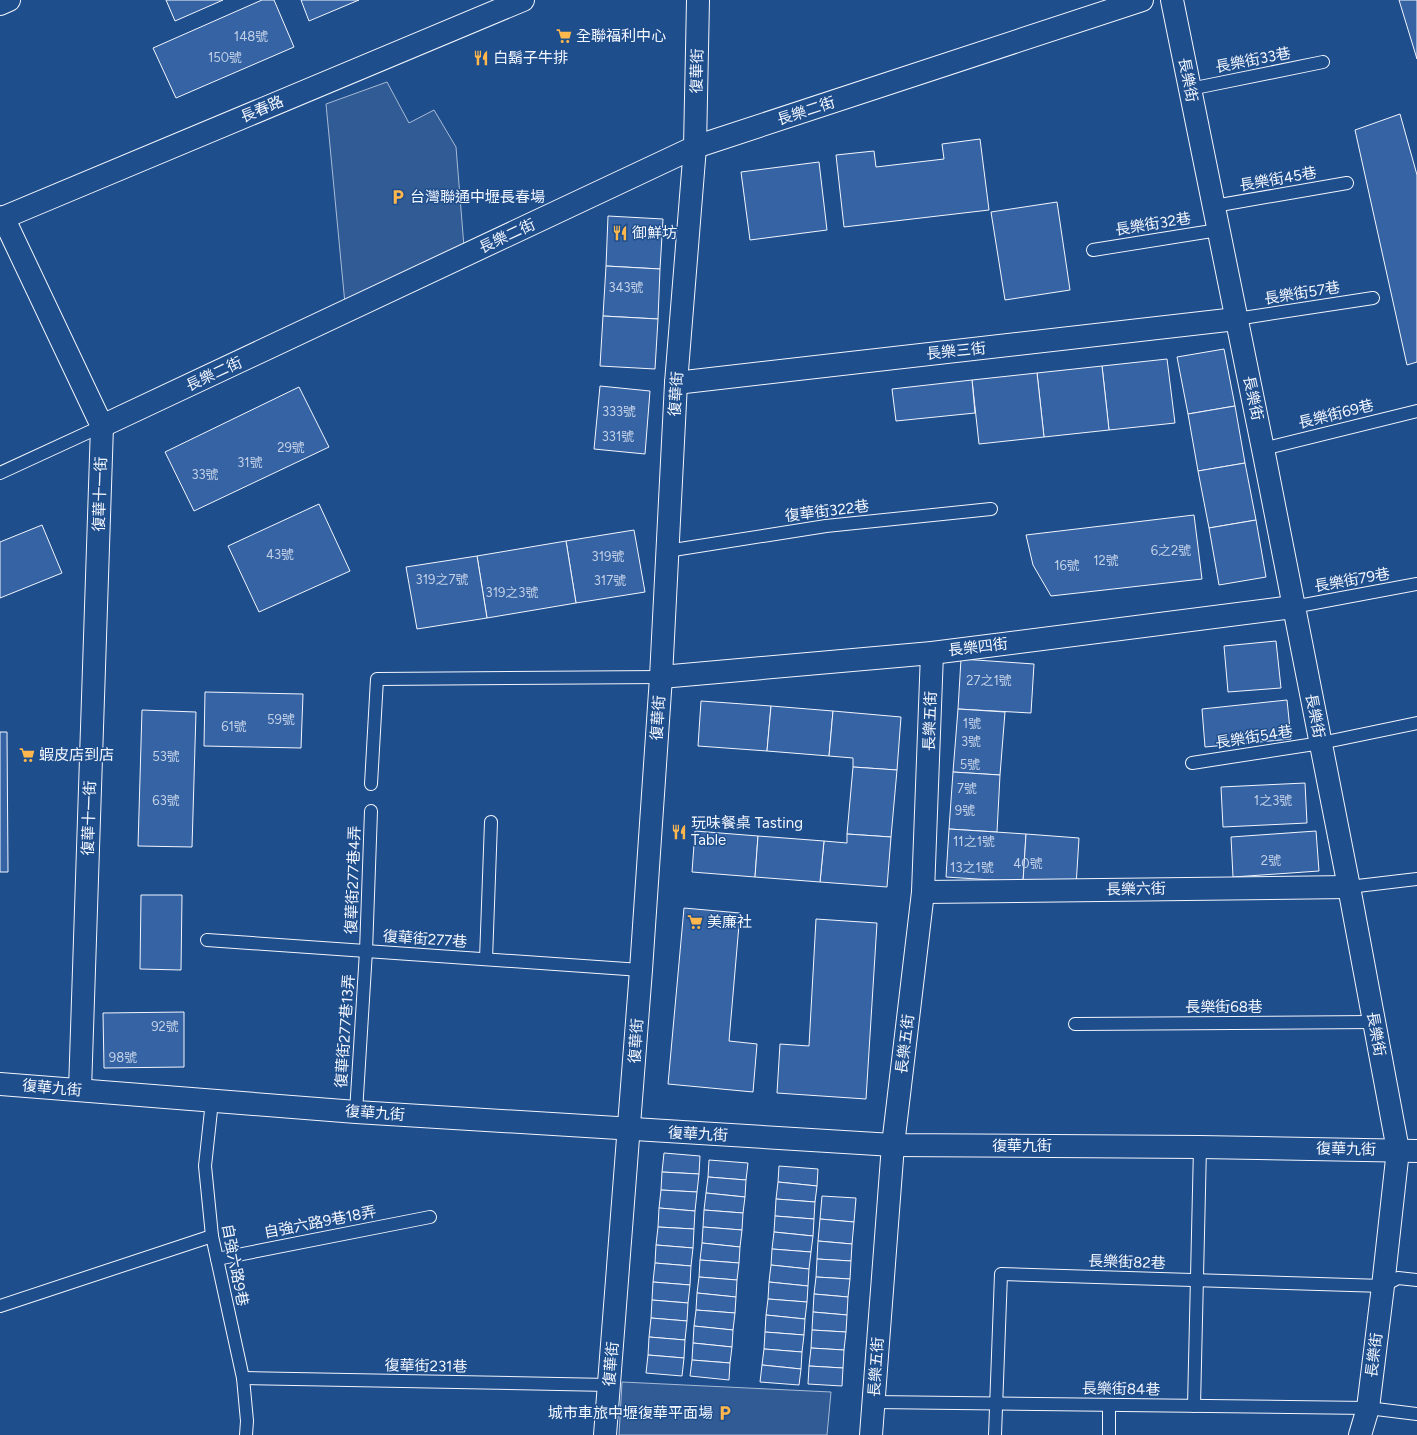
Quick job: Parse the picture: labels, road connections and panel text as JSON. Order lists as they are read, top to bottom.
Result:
{
  "streets": {
    "street": [
      "復華街",
      "長樂街",
      "長春路",
      "長樂二街",
      "長樂三街",
      "復華十一街",
      "長樂四街",
      "長樂五街",
      "長樂六街",
      "復華九街"
    ],
    "lane": [
      "長樂街33巷",
      "長樂街45巷",
      "長樂街32巷",
      "長樂街57巷",
      "長樂街69巷",
      "復華街322巷",
      "長樂街79巷",
      "長樂街54巷",
      "復華街277巷4弄",
      "復華街277巷",
      "長樂街68巷",
      "復華街277巷13弄",
      "自強六路9巷18弄",
      "長樂街82巷",
      "自強六路9巷",
      "復華街231巷",
      "長樂街84巷"
    ]
  },
  "crossings": [
    ["長樂街33巷", "長樂街"],
    ["復華街", "長樂二街"],
    ["復華街", "長樂三街"],
    ["復華街", "復華街322巷"],
    ["復華街", "長樂四街"],
    ["復華街", "復華街277巷"],
    ["復華街", "復華九街"],
    ["復華街", "復華街231巷"],
    ["長樂街", "長樂街45巷"],
    ["長樂街", "長樂街32巷"],
    ["長樂街", "長樂街57巷"],
    ["長樂街", "長樂三街"],
    ["長樂街", "長樂街69巷"],
    ["長樂街", "長樂街79巷"],
    ["長樂街", "長樂四街"],
    ["長樂街", "長樂街54巷"],
    ["長樂街", "長樂六街"],
    ["長樂街", "長樂街68巷"],
    ["長樂街", "復華九街"],
    ["長樂街", "長樂街82巷"],
    ["長樂街", "長樂街84巷"],
    ["長樂二街", "復華十一街"],
    ["長樂街57巷", "長樂三街"],
    ["復華十一街", "復華九街"],
    ["長樂街79巷", "長樂四街"],
    ["長樂四街", "長樂五街"],
    ["長樂五街", "長樂六街"],
    ["長樂五街", "復華九街"],
    ["長樂五街", "長樂街84巷"],
    ["復華街277巷4弄", "復華街277巷"],
    ["復華街277巷4弄", "復華街277巷13弄"],
    ["復華街277巷", "復華街277巷13弄"],
    ["復華街277巷13弄", "復華九街"],
    ["復華九街", "自強六路9巷"],
    ["自強六路9巷18弄", "自強六路9巷"],
    ["長樂街82巷", "長樂街84巷"],
    ["自強六路9巷", "復華街231巷"]
  ],
  "places": {
    "supermarket": ["全聯福利中心", "蝦皮店到店", "美廉社"],
    "restaurant": ["白鬍子牛排", "御鮮坊", "玩味餐桌 Tasting Table"],
    "parking": ["台灣聯通中壢長春場", "城市車旅中壢復華平面場"]
  },
  "house_numbers": [
    "148號",
    "150號",
    "343號",
    "333號",
    "331號",
    "29號",
    "31號",
    "33號",
    "6之2號",
    "43號",
    "319號",
    "12號",
    "16號",
    "319之7號",
    "317號",
    "319之3號",
    "27之1號",
    "59號",
    "1號",
    "61號",
    "3號",
    "53號",
    "5號",
    "7號",
    "63號",
    "1之3號",
    "9號",
    "11之1號",
    "2號",
    "40號",
    "13之1號",
    "92號",
    "98號"
  ]
}
